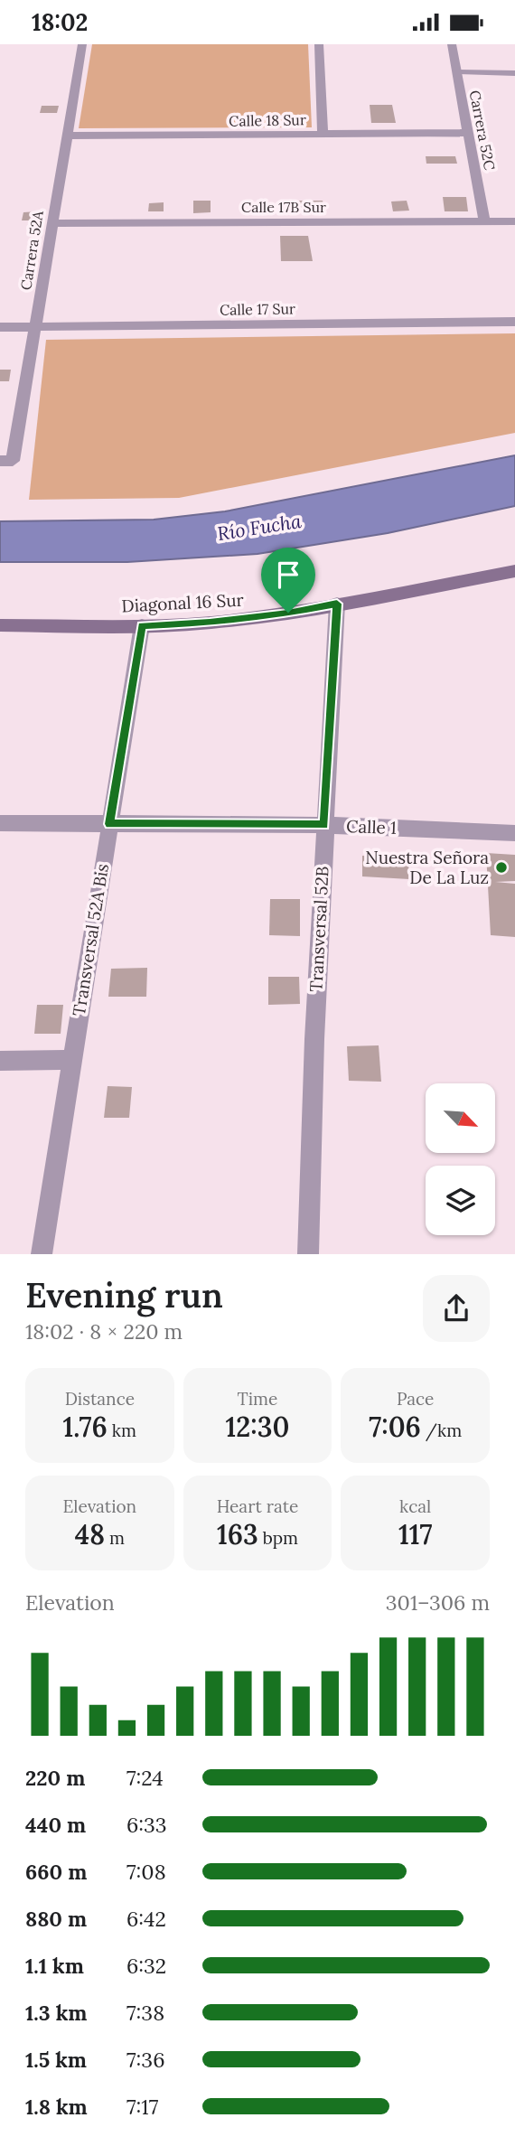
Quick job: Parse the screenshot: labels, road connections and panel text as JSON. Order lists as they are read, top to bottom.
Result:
{
  "streets": {
    "street": [
      "Calle 18 Sur",
      "Carrera 52C",
      "Calle 17B Sur",
      "Carrera 52A",
      "Calle 17 Sur",
      "Diagonal 16 Sur",
      "Calle 1",
      "Transversal 52B",
      "Transversal 52A Bis"
    ]
  },
  "crossings": [
    ["Calle 18 Sur", "Carrera 52C"],
    ["Calle 18 Sur", "Carrera 52A"],
    ["Carrera 52C", "Calle 17B Sur"],
    ["Calle 17B Sur", "Carrera 52A"],
    ["Carrera 52A", "Calle 17 Sur"],
    ["Diagonal 16 Sur", "Transversal 52B"],
    ["Diagonal 16 Sur", "Transversal 52A Bis"],
    ["Calle 1", "Transversal 52B"],
    ["Calle 1", "Transversal 52A Bis"]
  ],
  "water": ["Río Fucha"],
  "places": ["Nuestra Señora De La Luz"],
  "north": "bottom right",
  "page": {
    "status": "18:02",
    "heading": ["Evening run", "18:02 · 8 × 220 m"],
    "stats": [
      ["Distance", "1.76 km"],
      ["Time", "12:30"],
      ["Pace", "7:06 /km"],
      ["Elevation", "48 m"],
      ["Heart rate", "163 bpm"],
      ["kcal", "117"]
    ],
    "chart": ["Elevation", "301–306 m"],
    "list": [
      {
        "name": "220 m",
        "note": "7:24"
      },
      {
        "name": "440 m",
        "note": "6:33"
      },
      {
        "name": "660 m",
        "note": "7:08"
      },
      {
        "name": "880 m",
        "note": "6:42"
      },
      {
        "name": "1.1 km",
        "note": "6:32"
      },
      {
        "name": "1.3 km",
        "note": "7:38"
      },
      {
        "name": "1.5 km",
        "note": "7:36"
      },
      {
        "name": "1.8 km",
        "note": "7:17"
      }
    ]
  }
}
